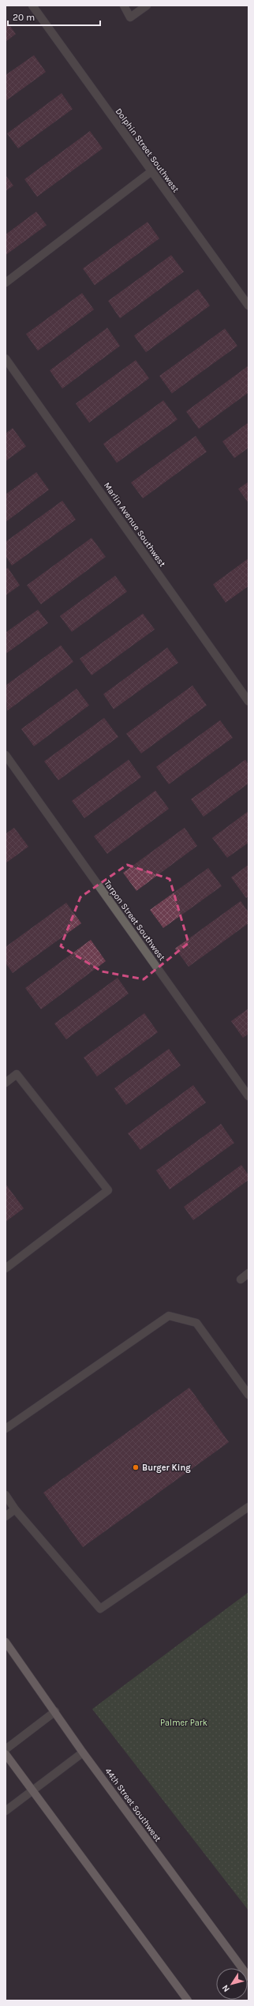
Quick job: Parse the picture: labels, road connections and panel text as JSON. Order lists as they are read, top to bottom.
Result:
{
  "streets": {
    "main road": ["44th Street Southwest"],
    "street": ["Dolphin Street Southwest", "Marlin Avenue Southwest", "Tarpon Street Southwest"]
  },
  "parks": ["Palmer Park"],
  "places": ["Burger King"],
  "scale_bar": "20 m",
  "north": "bottom left"
}
